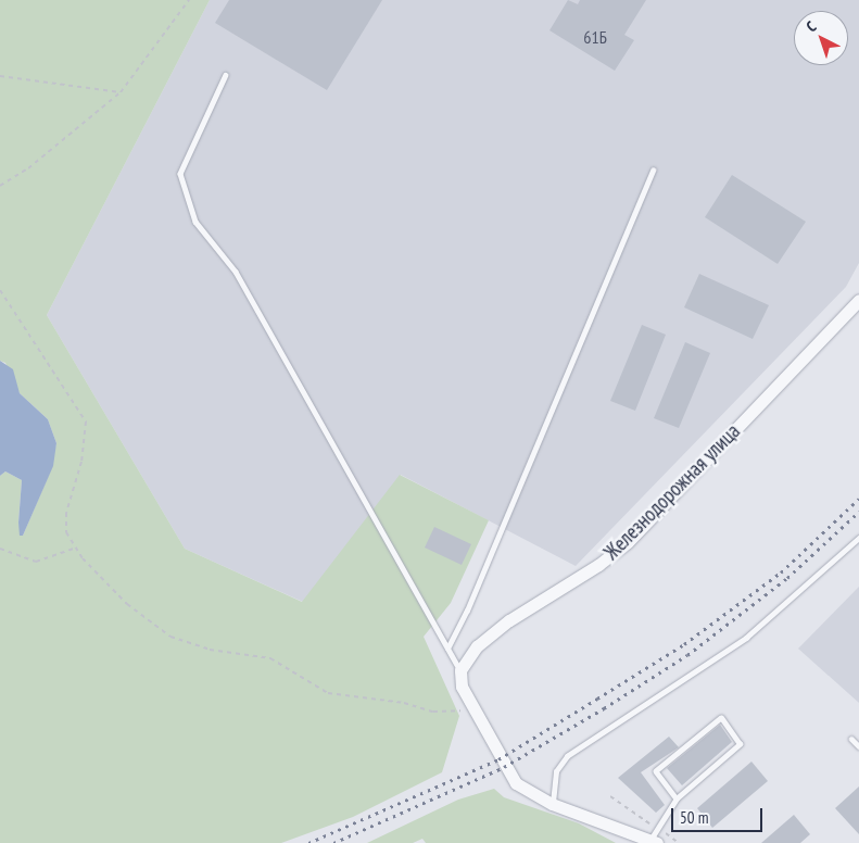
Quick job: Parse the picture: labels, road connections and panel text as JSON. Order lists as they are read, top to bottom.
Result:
{
  "streets": {
    "street": ["Железнодорожная улица"]
  },
  "house_numbers": ["61Б"],
  "scale_bar": "50 m",
  "north": "top left"
}
